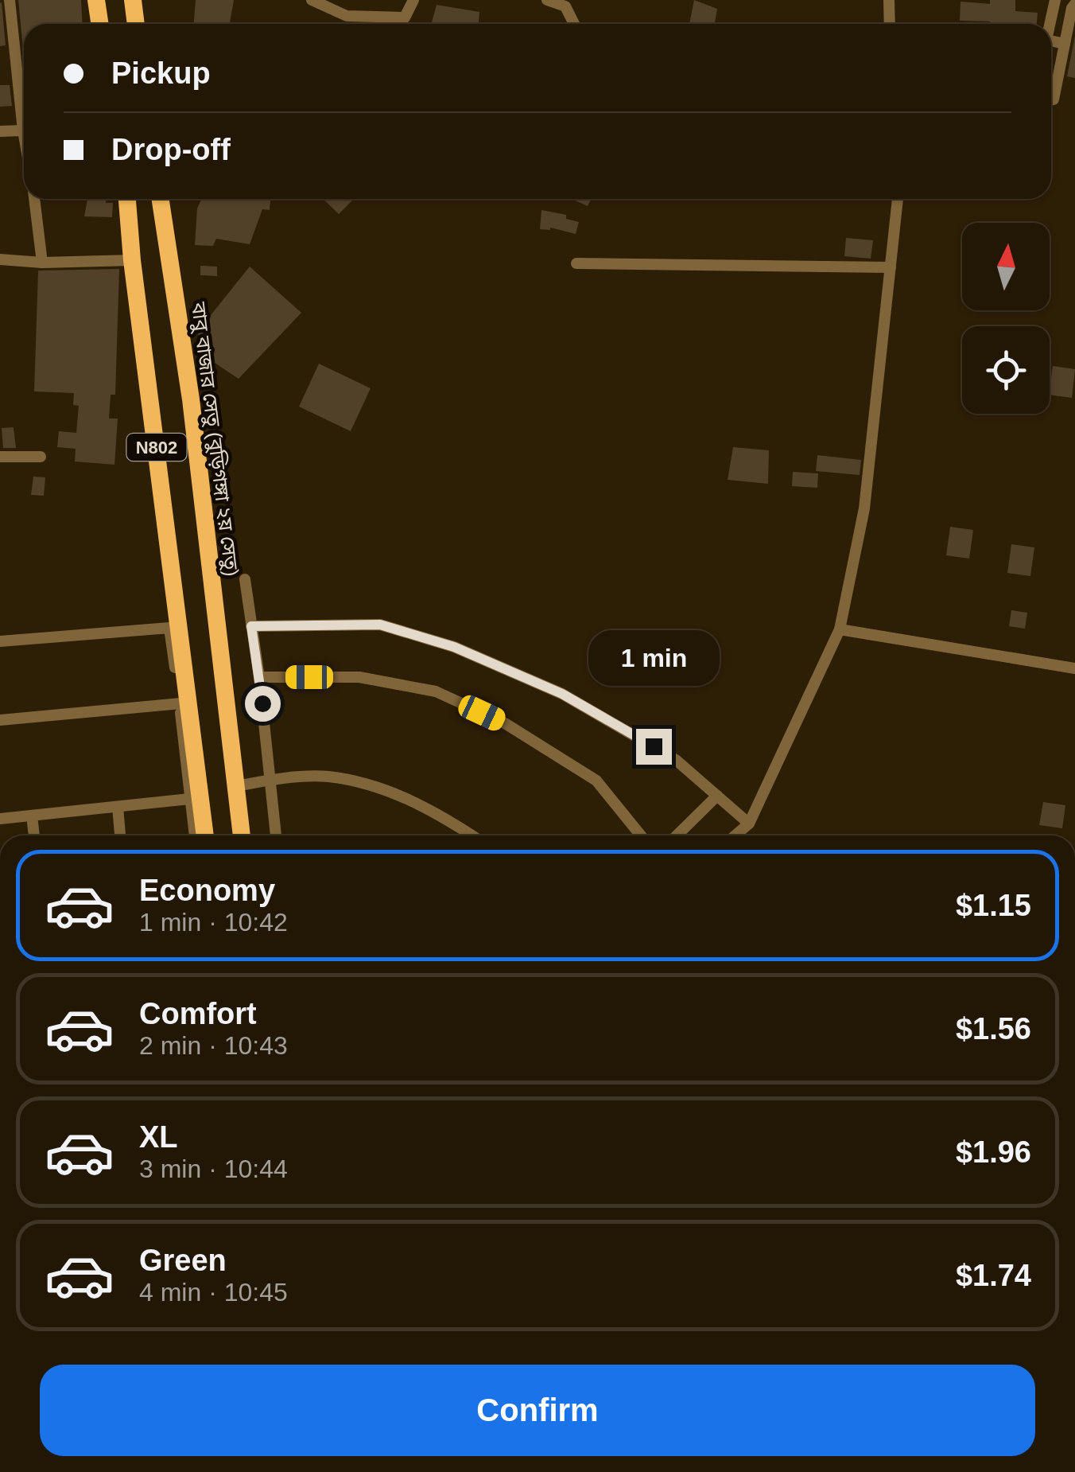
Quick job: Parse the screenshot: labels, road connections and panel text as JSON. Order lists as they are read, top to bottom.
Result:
{
  "streets": {
    "highway": ["বাবু বাজার সেতু (বুড়িগঙ্গা ২য় সেতু)", "N802"]
  },
  "crossings": [
    ["বাবু বাজার সেতু (বুড়িগঙ্গা ২য় সেতু)", "N802"]
  ],
  "north": "top",
  "page": {
    "banner": ["Pickup", "Drop-off"],
    "bubble": "1 min",
    "list": [
      {
        "name": "Economy",
        "note": "1 min · 10:42",
        "value": "$1.15"
      },
      {
        "name": "Comfort",
        "note": "2 min · 10:43",
        "value": "$1.56"
      },
      {
        "name": "XL",
        "note": "3 min · 10:44",
        "value": "$1.96"
      },
      {
        "name": "Green",
        "note": "4 min · 10:45",
        "value": "$1.74"
      }
    ],
    "buttons": "Confirm"
  }
}
